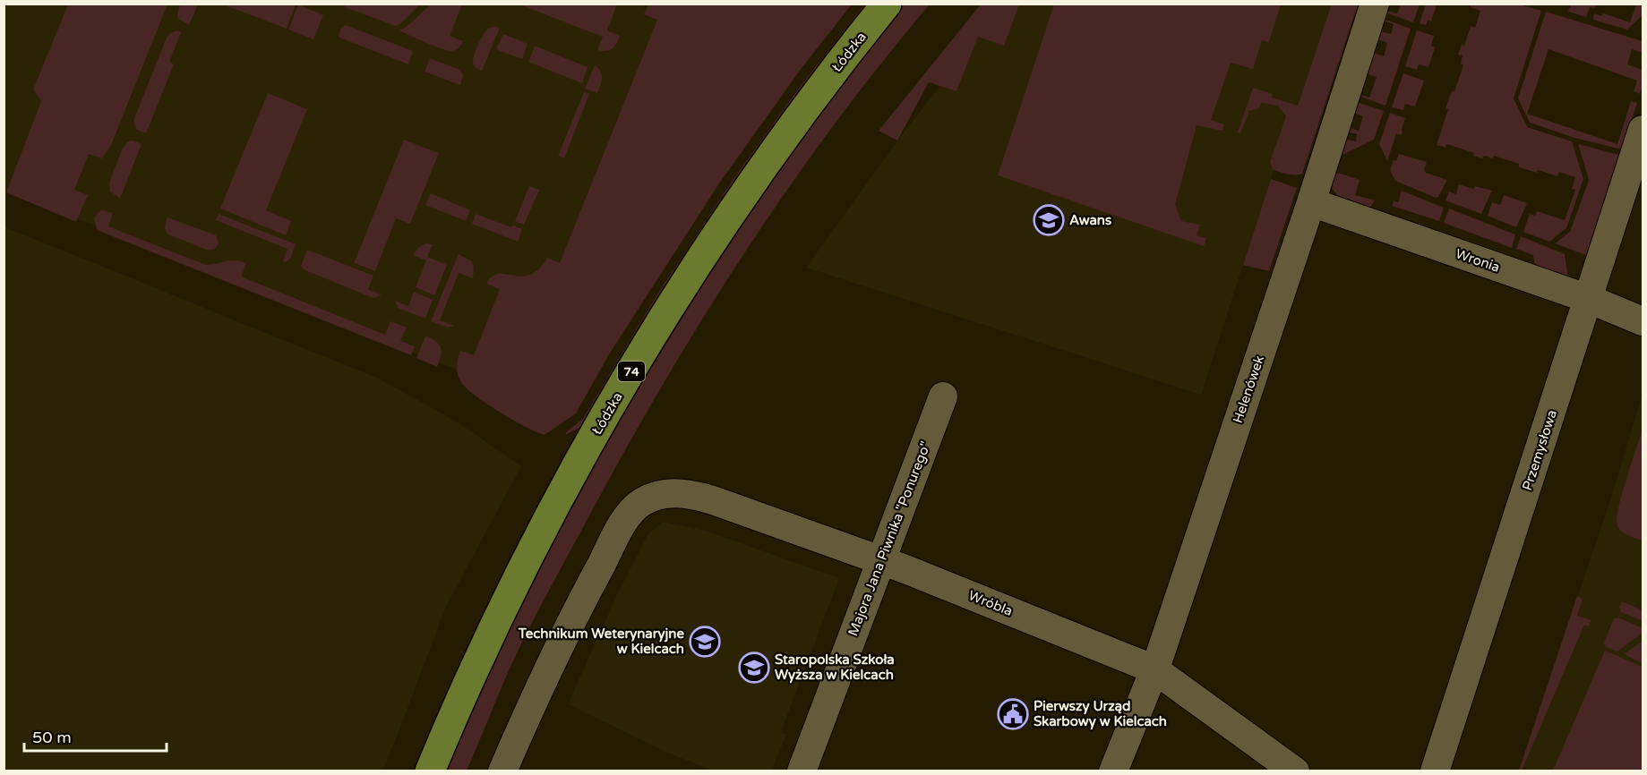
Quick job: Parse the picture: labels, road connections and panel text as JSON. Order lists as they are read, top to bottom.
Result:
{
  "streets": {
    "main road": ["Łódzka", "74"],
    "street": [
      "Wronia",
      "Helenówek",
      "Przemysłowa",
      "Majora Jana Piwnika \"Ponurego\"",
      "Wróbla"
    ]
  },
  "crossings": [
    ["Wronia", "Helenówek"],
    ["Wronia", "Przemysłowa"],
    ["Helenówek", "Wróbla"],
    ["Majora Jana Piwnika \"Ponurego\"", "Wróbla"]
  ],
  "places": {
    "school or university": ["Awans", "Technikum Weterynaryjne w Kielcach", "Staropolska Szkoła Wyższa w Kielcach"],
    "public building": ["Pierwszy Urząd Skarbowy w Kielcach"]
  },
  "scale_bar": "50 m"
}
